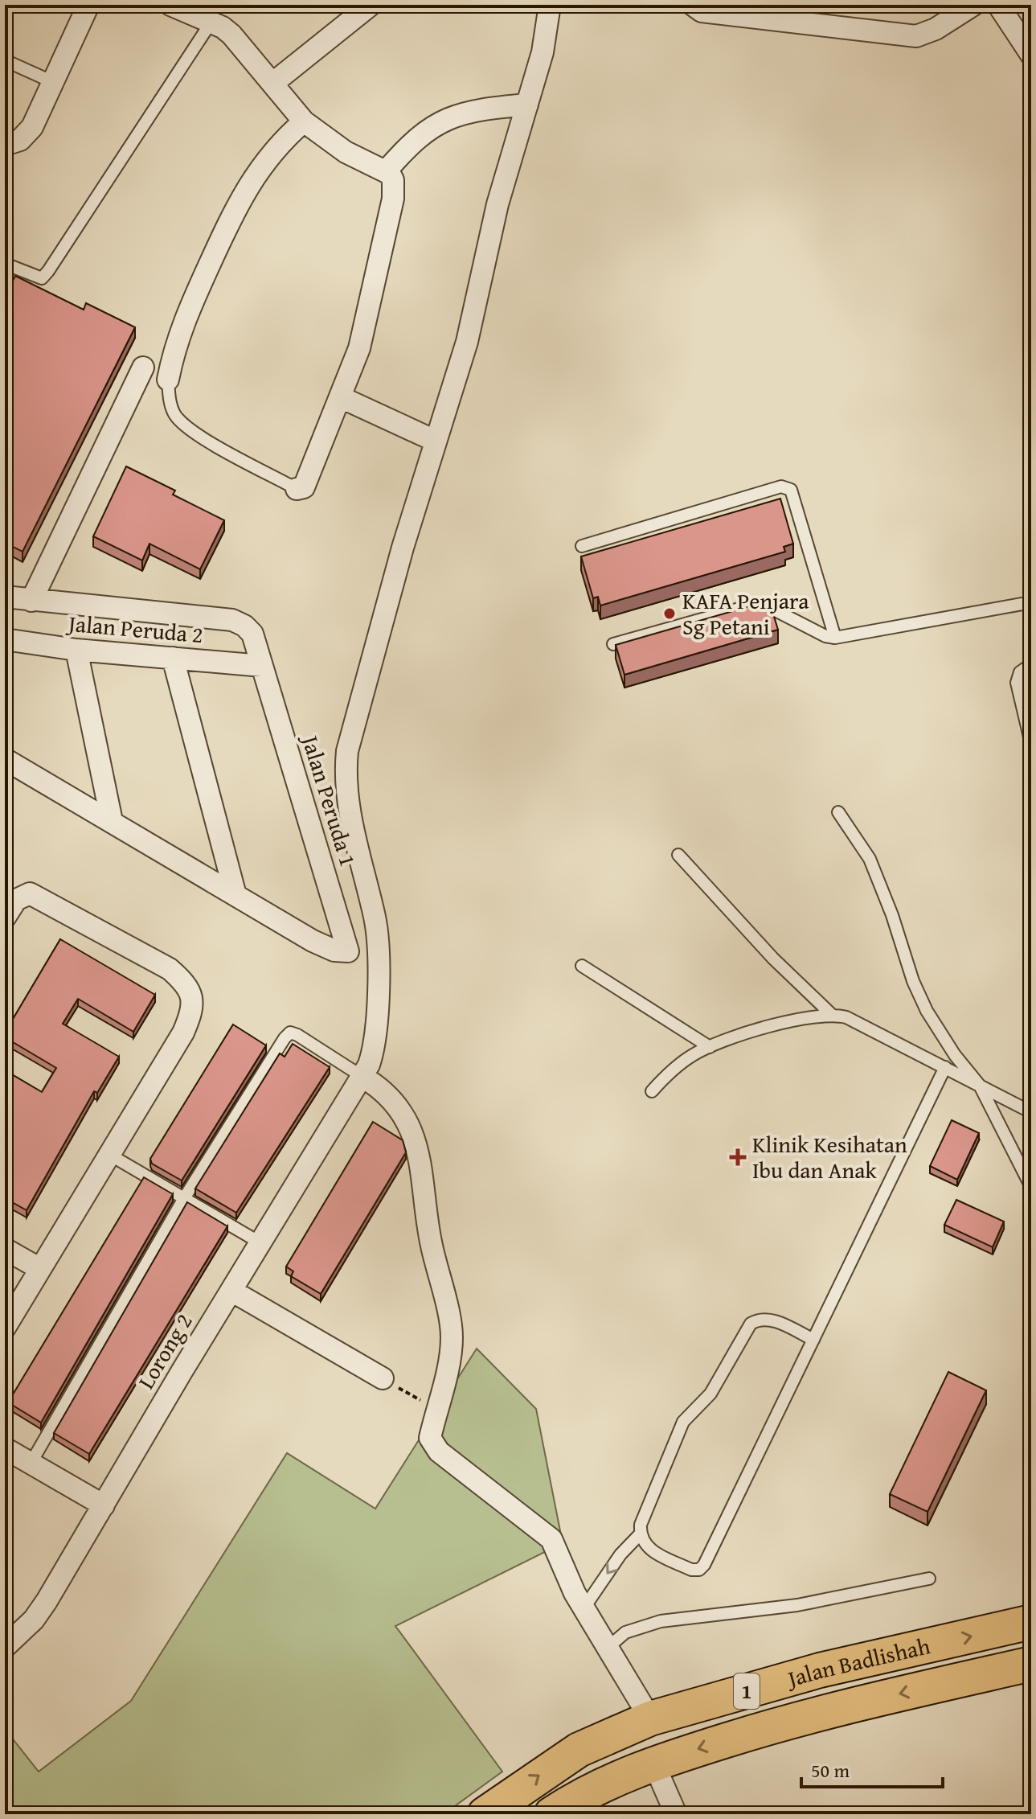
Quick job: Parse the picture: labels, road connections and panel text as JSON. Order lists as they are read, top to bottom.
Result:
{
  "streets": {
    "main road": ["Jalan Badlishah", "1"],
    "street": ["Jalan Peruda 2", "Jalan Peruda 1", "Lorong 2"]
  },
  "crossings": [
    ["Jalan Peruda 2", "Jalan Peruda 1"]
  ],
  "places": {
    "other": ["KAFA Penjara Sg Petani"],
    "health": ["Klinik Kesihatan Ibu dan Anak"]
  },
  "scale_bar": "50 m"
}
